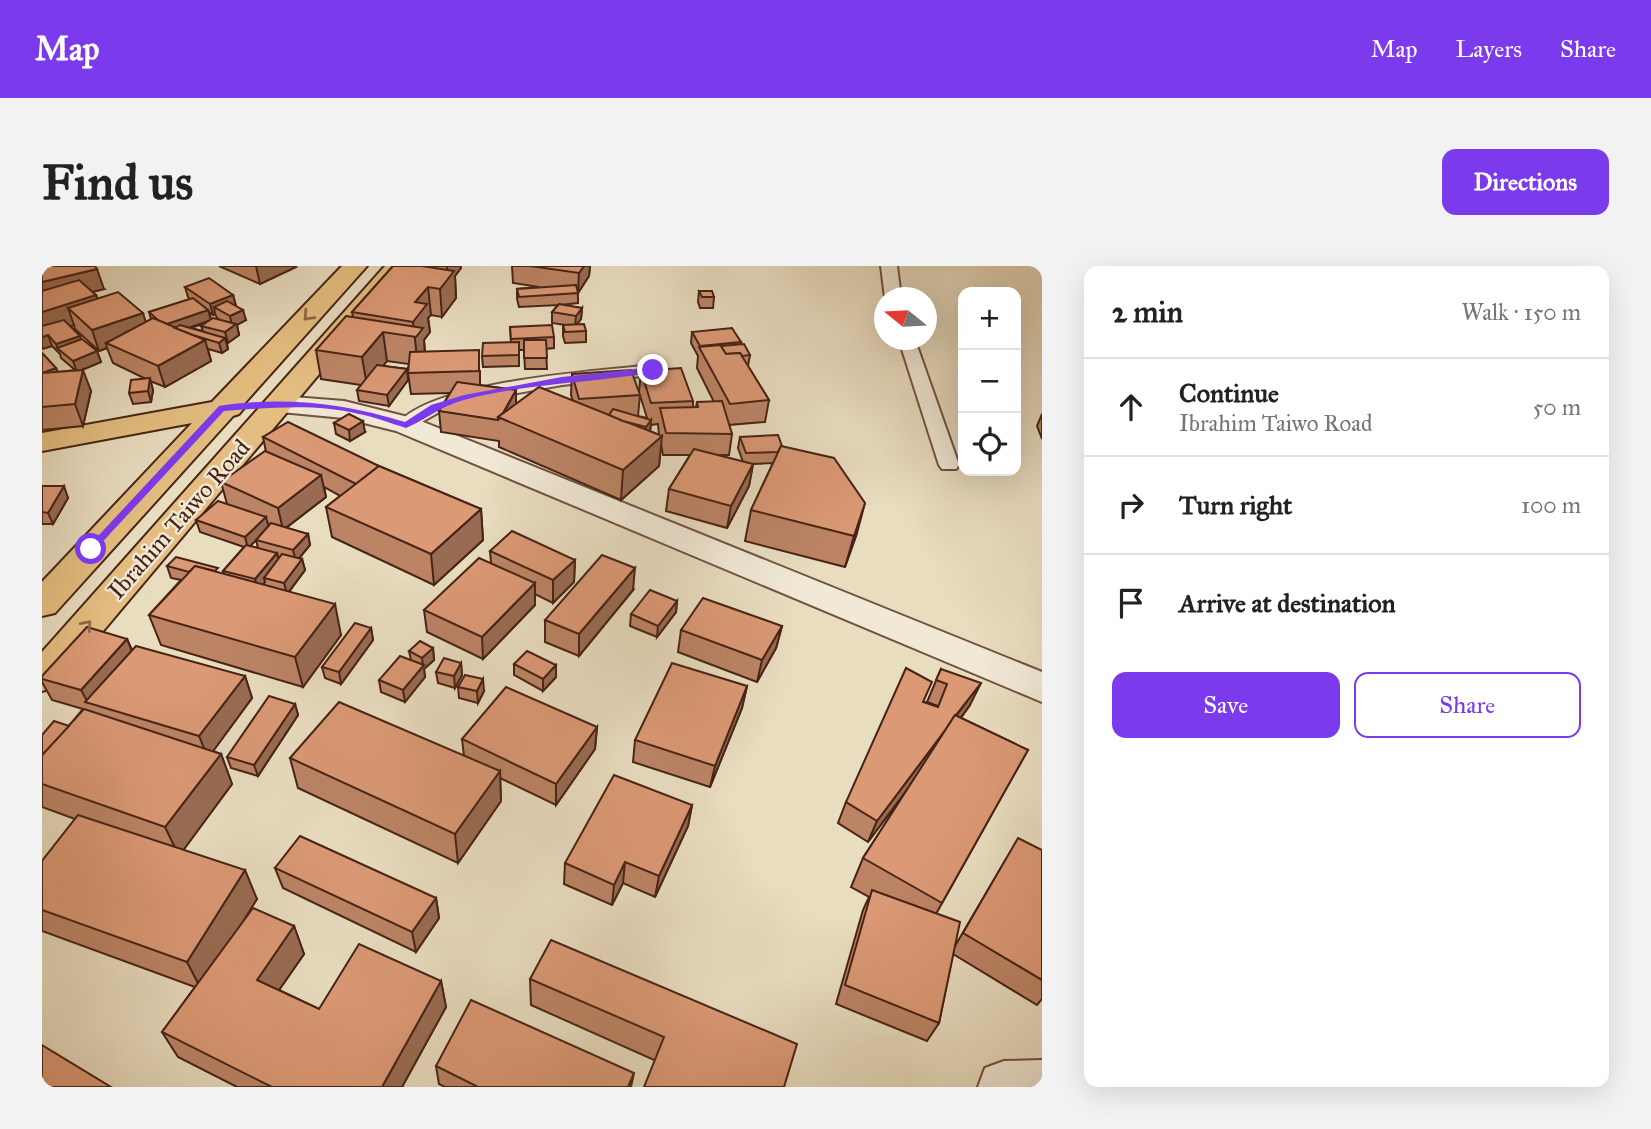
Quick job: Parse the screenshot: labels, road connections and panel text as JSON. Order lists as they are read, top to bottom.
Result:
{
  "streets": {
    "main road": ["Ibrahim Taiwo Road"]
  },
  "north": "left",
  "page": {
    "header": "Map",
    "nav": ["Map", "Layers", "Share"],
    "buttons": [
      "Directions",
      ["Save", "Share"]
    ],
    "title": "Find us",
    "heading": ["2 min", "Walk · 150 m"],
    "map_buttons": ["+", "−"],
    "list": [
      ["Continue", "Ibrahim Taiwo Road", "50 m"],
      ["Turn right", "100 m"],
      "Arrive at destination"
    ]
  }
}
